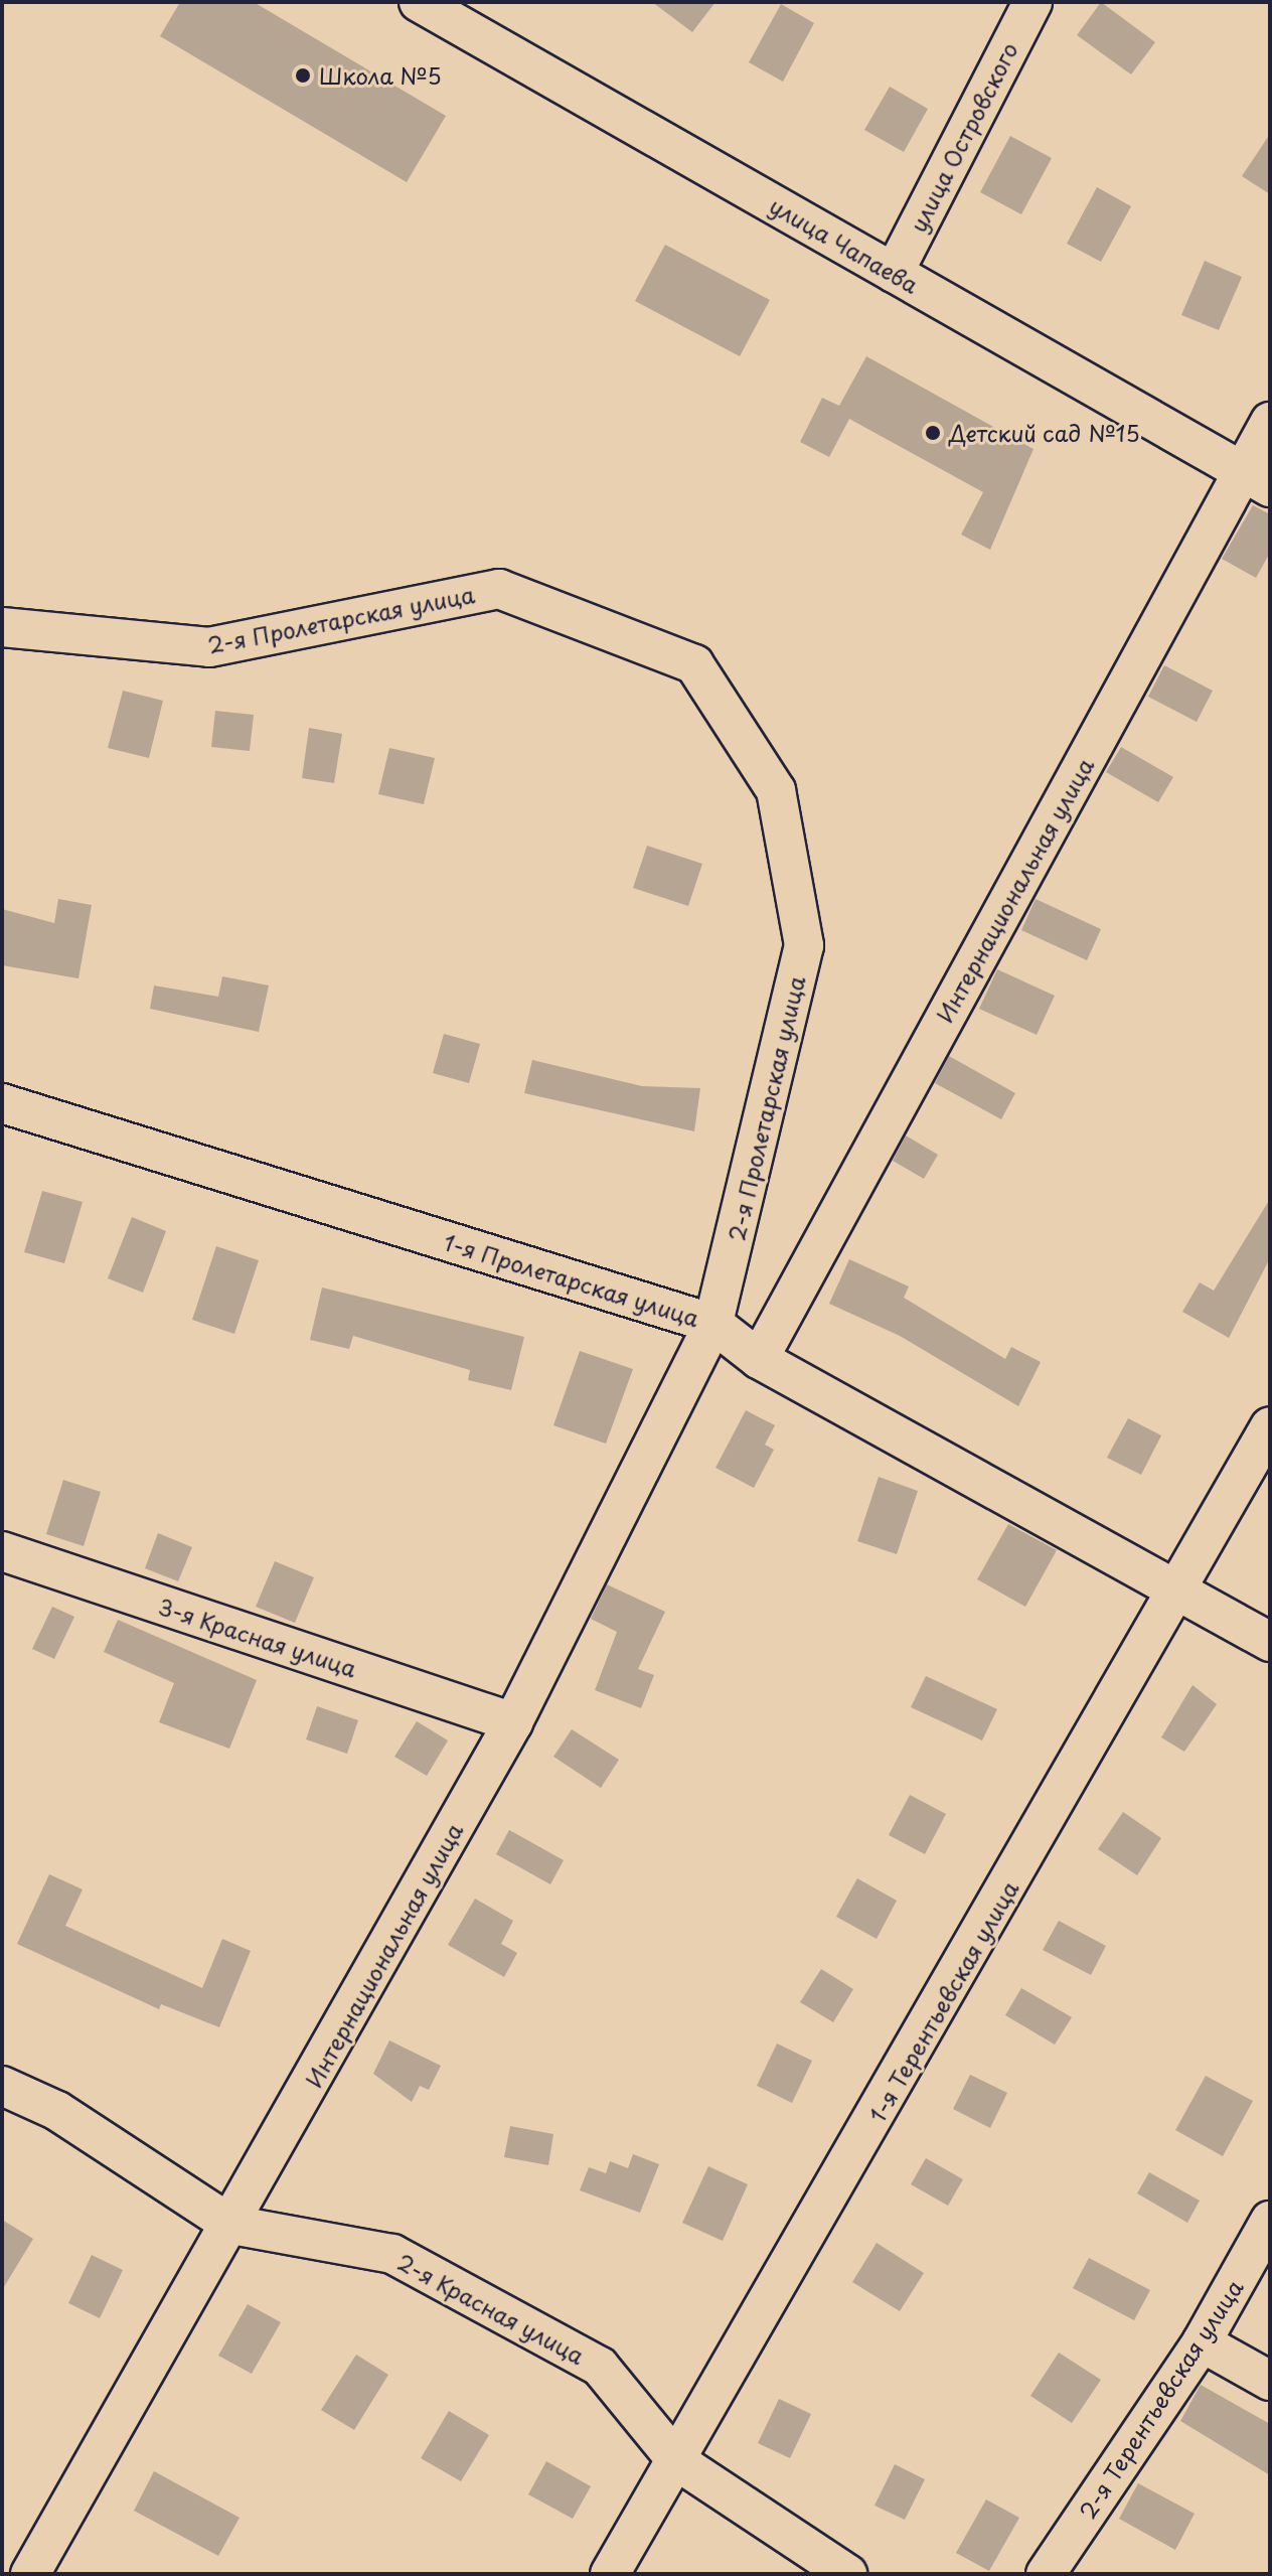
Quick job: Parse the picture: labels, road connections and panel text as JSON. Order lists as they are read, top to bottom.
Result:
{
  "streets": {
    "street": [
      "улица Островского",
      "улица Чапаева",
      "2-я Пролетарская улица",
      "Интернациональная улица",
      "1-я Пролетарская улица",
      "3-я Красная улица",
      "1-я Терентьевская улица",
      "2-я Красная улица",
      "2-я Терентьевская улица"
    ]
  },
  "crossings": [
    ["улица Островского", "улица Чапаева"],
    ["улица Чапаева", "Интернациональная улица"],
    ["2-я Пролетарская улица", "Интернациональная улица"],
    ["2-я Пролетарская улица", "1-я Пролетарская улица"],
    ["Интернациональная улица", "1-я Пролетарская улица"],
    ["Интернациональная улица", "3-я Красная улица"],
    ["Интернациональная улица", "2-я Красная улица"],
    ["1-я Пролетарская улица", "1-я Терентьевская улица"],
    ["1-я Терентьевская улица", "2-я Красная улица"]
  ],
  "places": ["Школа №5", "Детский сад №15"]
}
